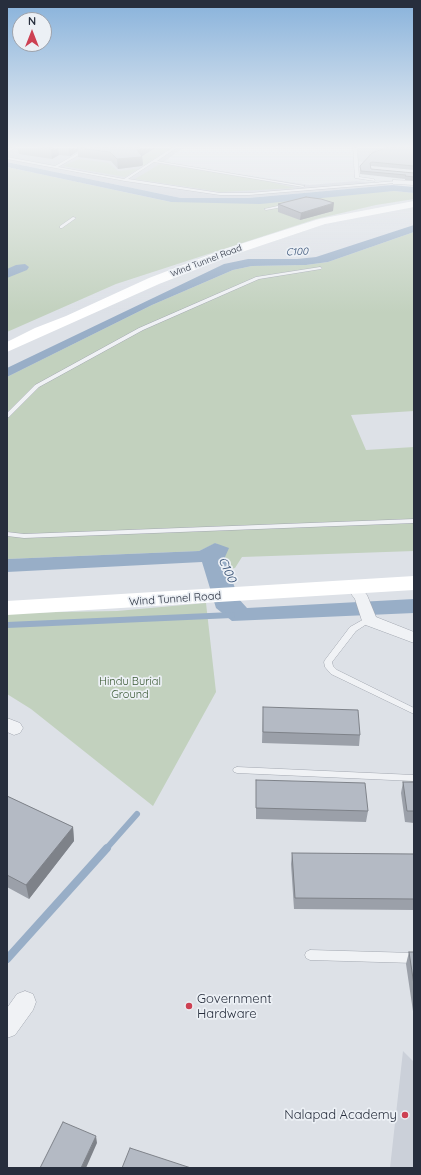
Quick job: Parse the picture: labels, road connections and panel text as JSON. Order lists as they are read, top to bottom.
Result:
{
  "streets": {
    "street": ["Wind Tunnel Road"]
  },
  "water": ["C100"],
  "parks": ["Hindu Burial Ground"],
  "places": ["Government Hardware", "Nalapad Academy"],
  "north": "top"
}
